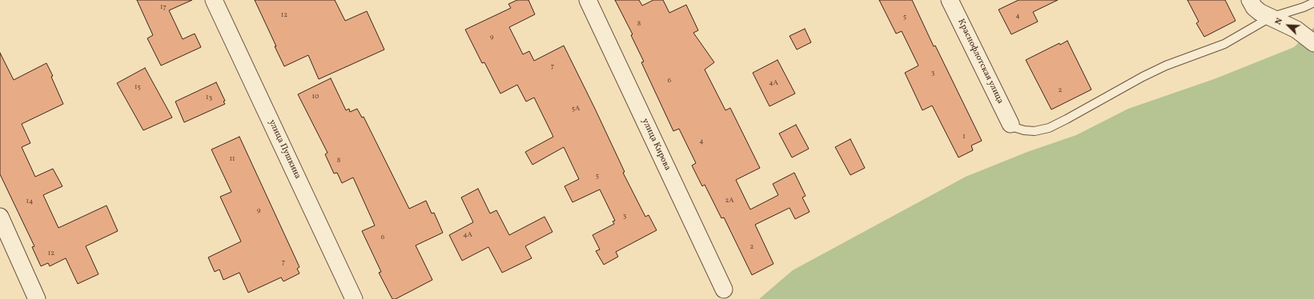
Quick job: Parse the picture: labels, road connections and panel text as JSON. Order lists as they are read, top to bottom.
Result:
{
  "streets": {
    "street": ["Краснофлотская улица", "улица Кирова", "улица Пушкина"]
  },
  "house_numbers": [
    "17",
    "12",
    "4",
    "5",
    "8",
    "9",
    "7",
    "3",
    "6",
    "4А",
    "15",
    "2",
    "10",
    "13",
    "5А",
    "1",
    "4",
    "11",
    "8",
    "5",
    "2А",
    "14",
    "9",
    "3",
    "4А",
    "6",
    "2",
    "12",
    "7"
  ],
  "north": "top left"
}
